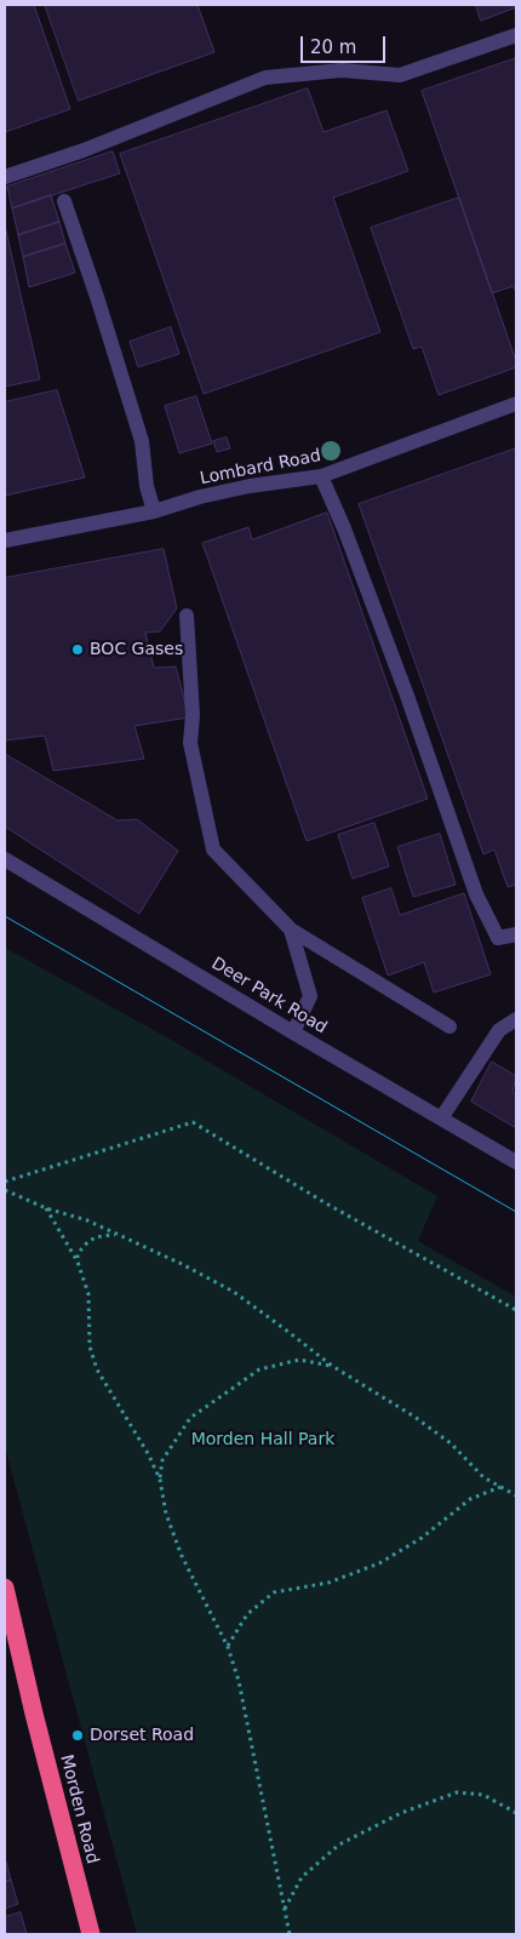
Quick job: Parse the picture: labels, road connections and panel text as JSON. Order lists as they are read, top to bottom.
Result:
{
  "streets": {
    "highway": ["Morden Road"],
    "street": ["Lombard Road", "Deer Park Road"]
  },
  "parks": ["Morden Hall Park"],
  "places": ["BOC Gases", "Dorset Road"],
  "scale_bar": "20 m"
}
